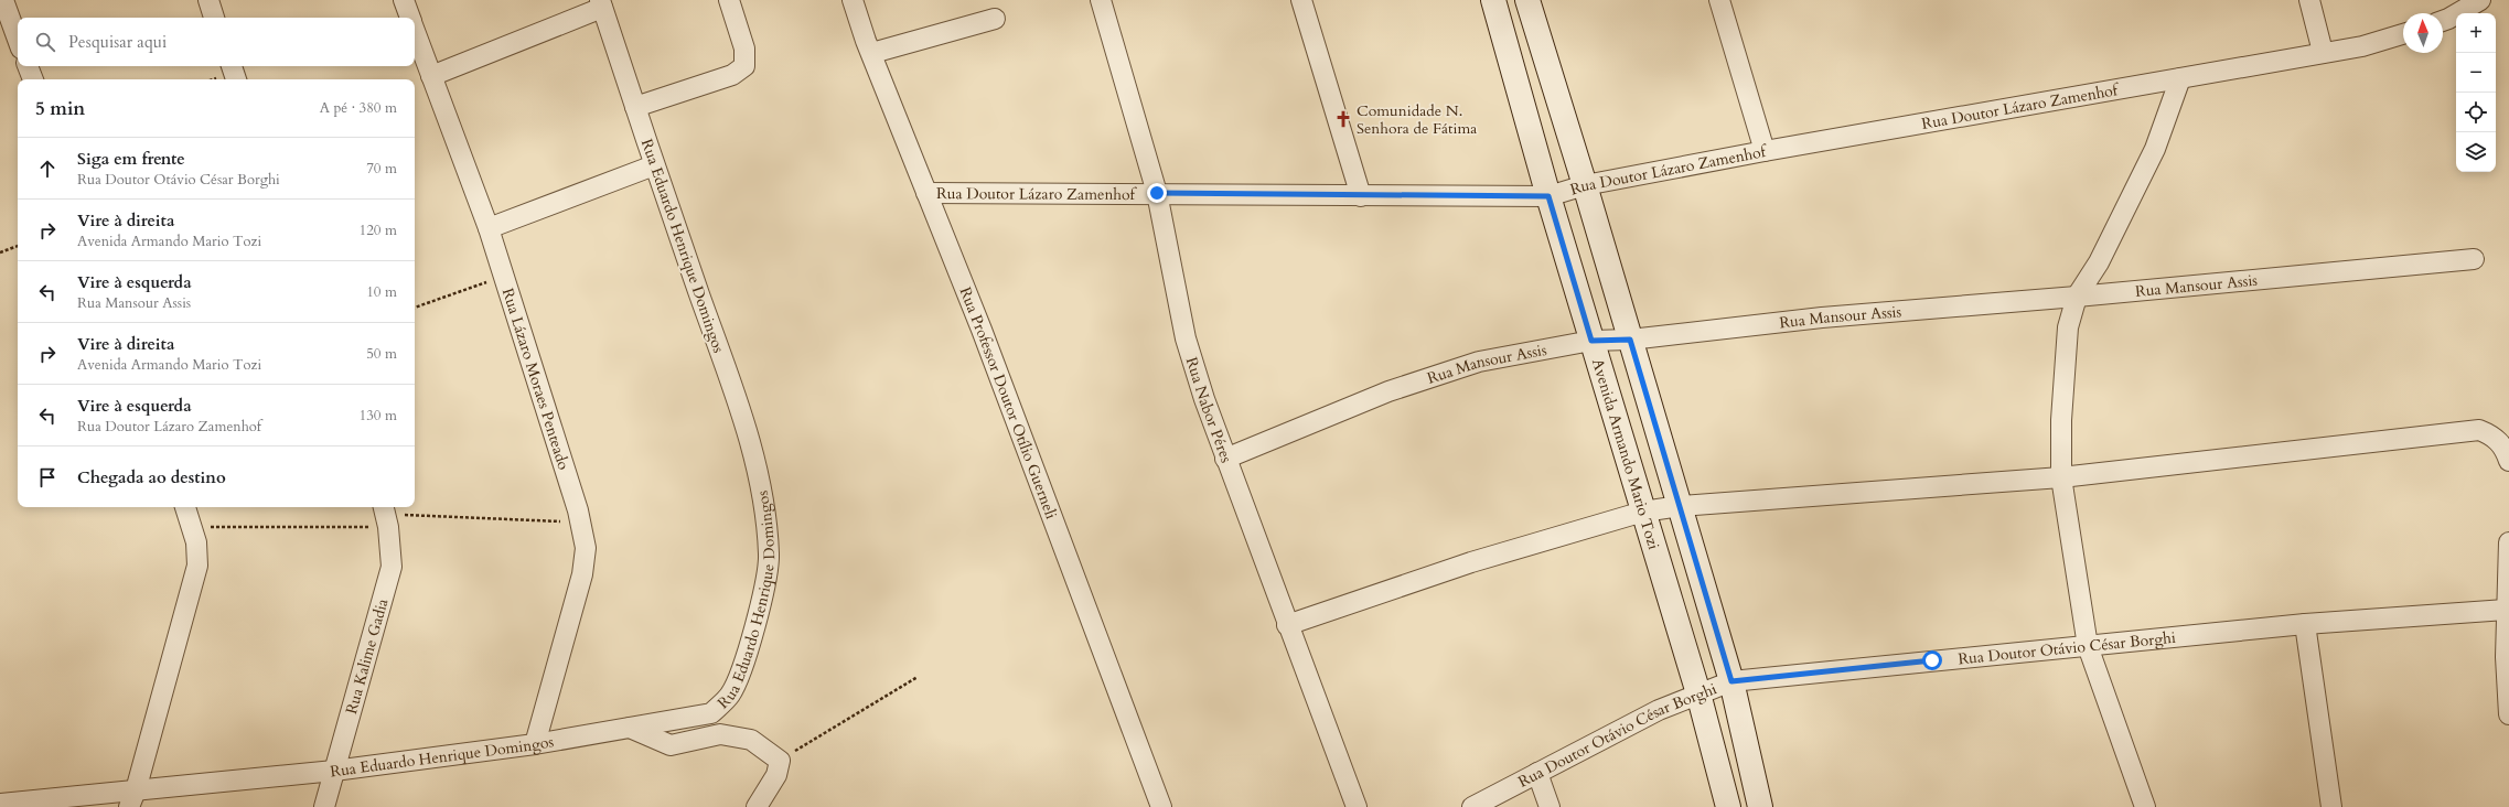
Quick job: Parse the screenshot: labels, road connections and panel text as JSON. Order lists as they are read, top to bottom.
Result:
{
  "streets": {
    "street": [
      "Rua Doutor Lázaro Zamenhof",
      "Rua Eduardo Henrique Domingos",
      "Rua Mansour Assis",
      "Rua Lázaro Moraes Penteado",
      "Rua Professor Doutor Otílio Guerneli",
      "Rua Nabor Péres",
      "Avenida Armando Mario Tozi",
      "Rua Doutor Otávio César Borghi",
      "Rua Kalime Gadia"
    ]
  },
  "crossings": [
    ["Rua Doutor Lázaro Zamenhof", "Rua Professor Doutor Otílio Guerneli"],
    ["Rua Doutor Lázaro Zamenhof", "Rua Nabor Péres"],
    ["Rua Doutor Lázaro Zamenhof", "Avenida Armando Mario Tozi"],
    ["Rua Eduardo Henrique Domingos", "Rua Lázaro Moraes Penteado"],
    ["Rua Eduardo Henrique Domingos", "Rua Kalime Gadia"],
    ["Rua Mansour Assis", "Rua Nabor Péres"],
    ["Rua Mansour Assis", "Avenida Armando Mario Tozi"],
    ["Avenida Armando Mario Tozi", "Rua Doutor Otávio César Borghi"]
  ],
  "places": {
    "church": ["Comunidade N. Senhora de Fátima"]
  },
  "north": "top",
  "page": {
    "map_buttons": ["+", "−"],
    "search": "Pesquisar aqui",
    "heading": ["5 min", "A pé · 380 m"],
    "list": [
      ["Siga em frente", "Rua Doutor Otávio César Borghi", "70 m"],
      ["Vire à direita", "Avenida Armando Mario Tozi", "120 m"],
      ["Vire à esquerda", "Rua Mansour Assis", "10 m"],
      ["Vire à direita", "Avenida Armando Mario Tozi", "50 m"],
      ["Vire à esquerda", "Rua Doutor Lázaro Zamenhof", "130 m"],
      "Chegada ao destino"
    ]
  }
}
